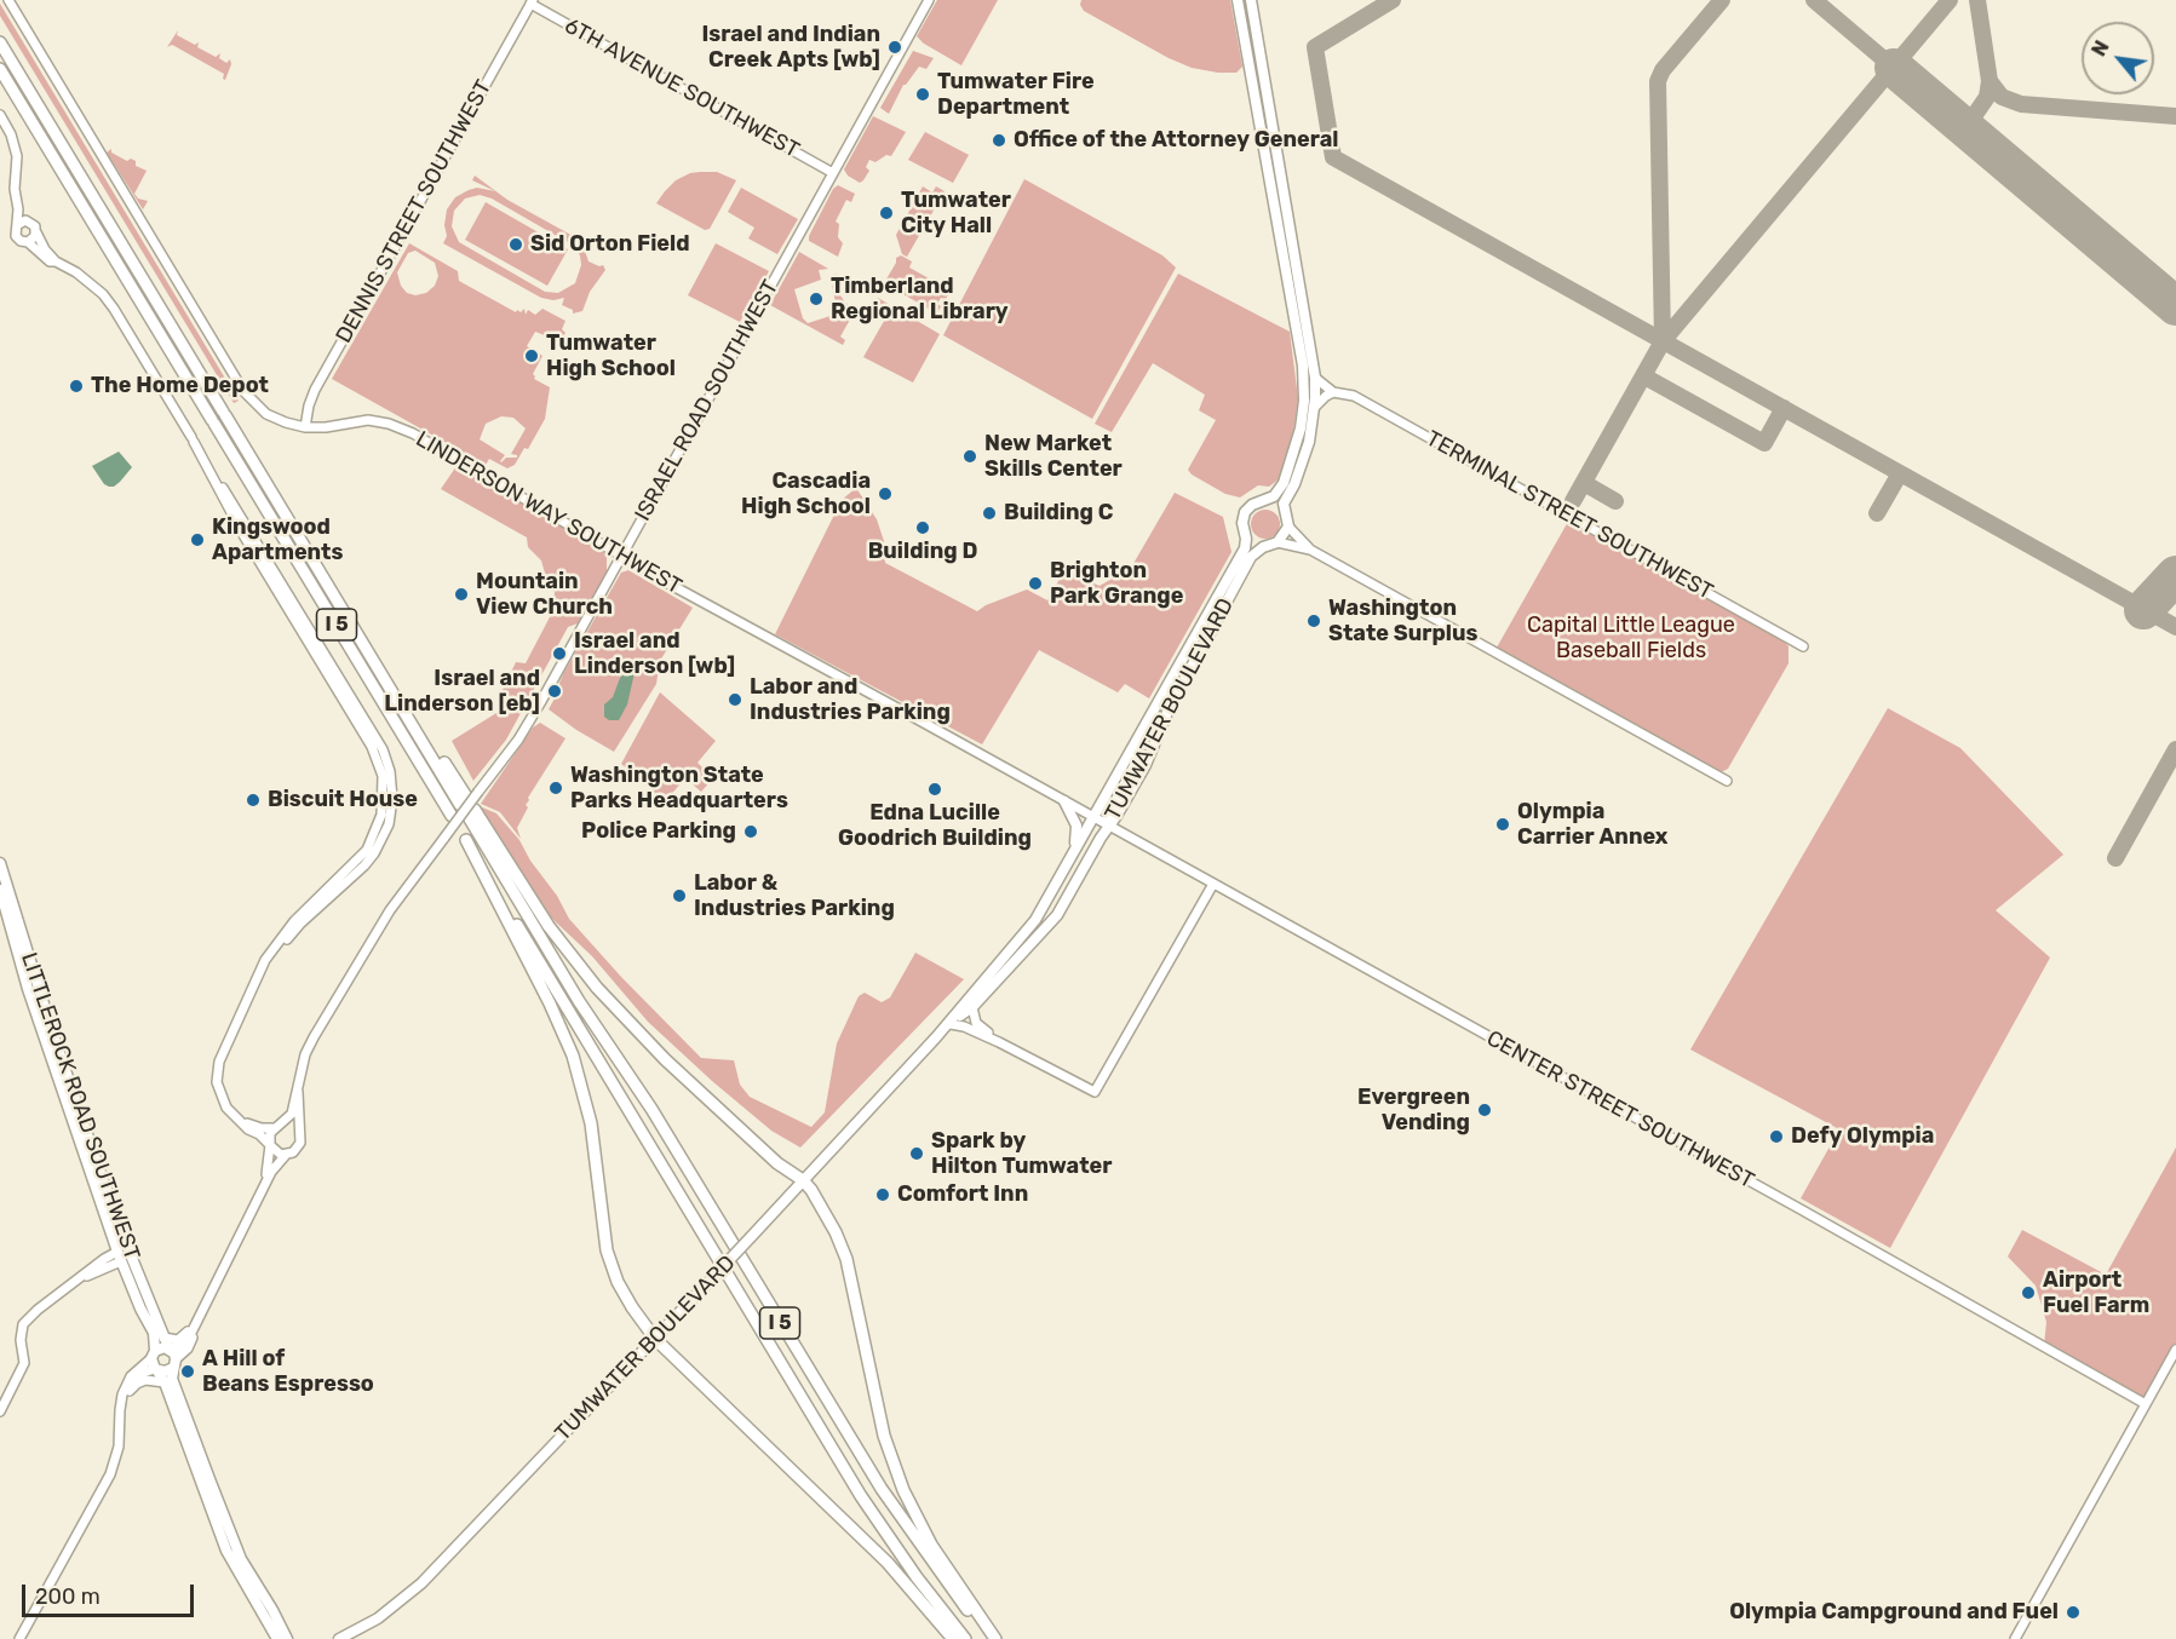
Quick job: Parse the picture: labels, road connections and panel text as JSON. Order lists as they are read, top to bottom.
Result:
{
  "streets": {
    "highway": ["I 5"],
    "main road": ["TUMWATER BOULEVARD", "LITTLEROCK ROAD SOUTHWEST"],
    "street": [
      "6TH AVENUE SOUTHWEST",
      "DENNIS STREET SOUTHWEST",
      "ISRAEL ROAD SOUTHWEST",
      "LINDERSON WAY SOUTHWEST",
      "TERMINAL STREET SOUTHWEST",
      "CENTER STREET SOUTHWEST"
    ]
  },
  "crossings": [
    ["6TH AVENUE SOUTHWEST", "DENNIS STREET SOUTHWEST"],
    ["6TH AVENUE SOUTHWEST", "ISRAEL ROAD SOUTHWEST"],
    ["DENNIS STREET SOUTHWEST", "LINDERSON WAY SOUTHWEST"],
    ["ISRAEL ROAD SOUTHWEST", "LINDERSON WAY SOUTHWEST"],
    ["LINDERSON WAY SOUTHWEST", "TUMWATER BOULEVARD"],
    ["LINDERSON WAY SOUTHWEST", "CENTER STREET SOUTHWEST"],
    ["I 5", "TUMWATER BOULEVARD"],
    ["TUMWATER BOULEVARD", "CENTER STREET SOUTHWEST"]
  ],
  "parks": ["Capital Little League Baseball Fields"],
  "places": [
    "Israel and Indian Creek Apts [wb]",
    "Tumwater Fire Department",
    "Office of the Attorney General",
    "Tumwater City Hall",
    "Sid Orton Field",
    "Timberland Regional Library",
    "Tumwater High School",
    "The Home Depot",
    "New Market Skills Center",
    "Cascadia High School",
    "Building C",
    "Building D",
    "Kingswood Apartments",
    "Brighton Park Grange",
    "Mountain View Church",
    "Washington State Surplus",
    "Israel and Linderson [wb]",
    "Israel and Linderson [eb]",
    "Labor and Industries Parking",
    "Washington State Parks Headquarters",
    "Edna Lucille Goodrich Building",
    "Biscuit House",
    "Olympia Carrier Annex",
    "Police Parking",
    "Labor & Industries Parking",
    "Evergreen Vending",
    "Defy Olympia",
    "Spark by Hilton Tumwater",
    "Comfort Inn",
    "Airport Fuel Farm",
    "A Hill of Beans Espresso",
    "Olympia Campground and Fuel"
  ],
  "scale_bar": "200 m",
  "north": "top left"
}
